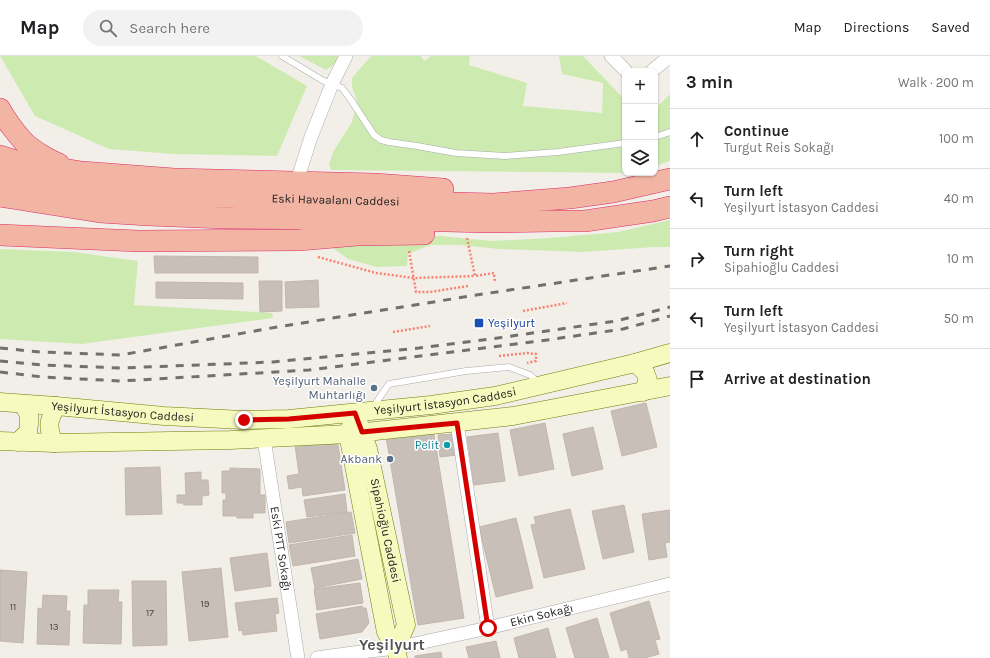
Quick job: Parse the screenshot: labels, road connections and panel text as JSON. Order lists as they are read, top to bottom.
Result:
{
  "streets": {
    "highway": ["Eski Havaalanı Caddesi"],
    "main road": ["Yeşilyurt İstasyon Caddesi", "Sipahioğlu Caddesi"],
    "street": ["Eski PTT Sokağı", "Ekin Sokağı"]
  },
  "crossings": [
    ["Yeşilyurt İstasyon Caddesi", "Sipahioğlu Caddesi"],
    ["Yeşilyurt İstasyon Caddesi", "Eski PTT Sokağı"],
    ["Sipahioğlu Caddesi", "Ekin Sokağı"]
  ],
  "districts": ["Yeşilyurt"],
  "places": {
    "transit": ["Yeşilyurt"],
    "other": ["Yeşilyurt Mahalle Muhtarlığı", "Pelit", "Akbank"]
  },
  "house_numbers": [
    "19",
    "11",
    "17",
    "13"
  ],
  "page": {
    "header": "Map",
    "search": "Search here",
    "nav": ["Map", "Directions", "Saved"],
    "heading": ["3 min", "Walk · 200 m"],
    "map_buttons": ["+", "−"],
    "list": [
      ["Continue", "Turgut Reis Sokağı", "100 m"],
      ["Turn left", "Yeşilyurt İstasyon Caddesi", "40 m"],
      ["Turn right", "Sipahioğlu Caddesi", "10 m"],
      ["Turn left", "Yeşilyurt İstasyon Caddesi", "50 m"],
      "Arrive at destination"
    ]
  }
}
